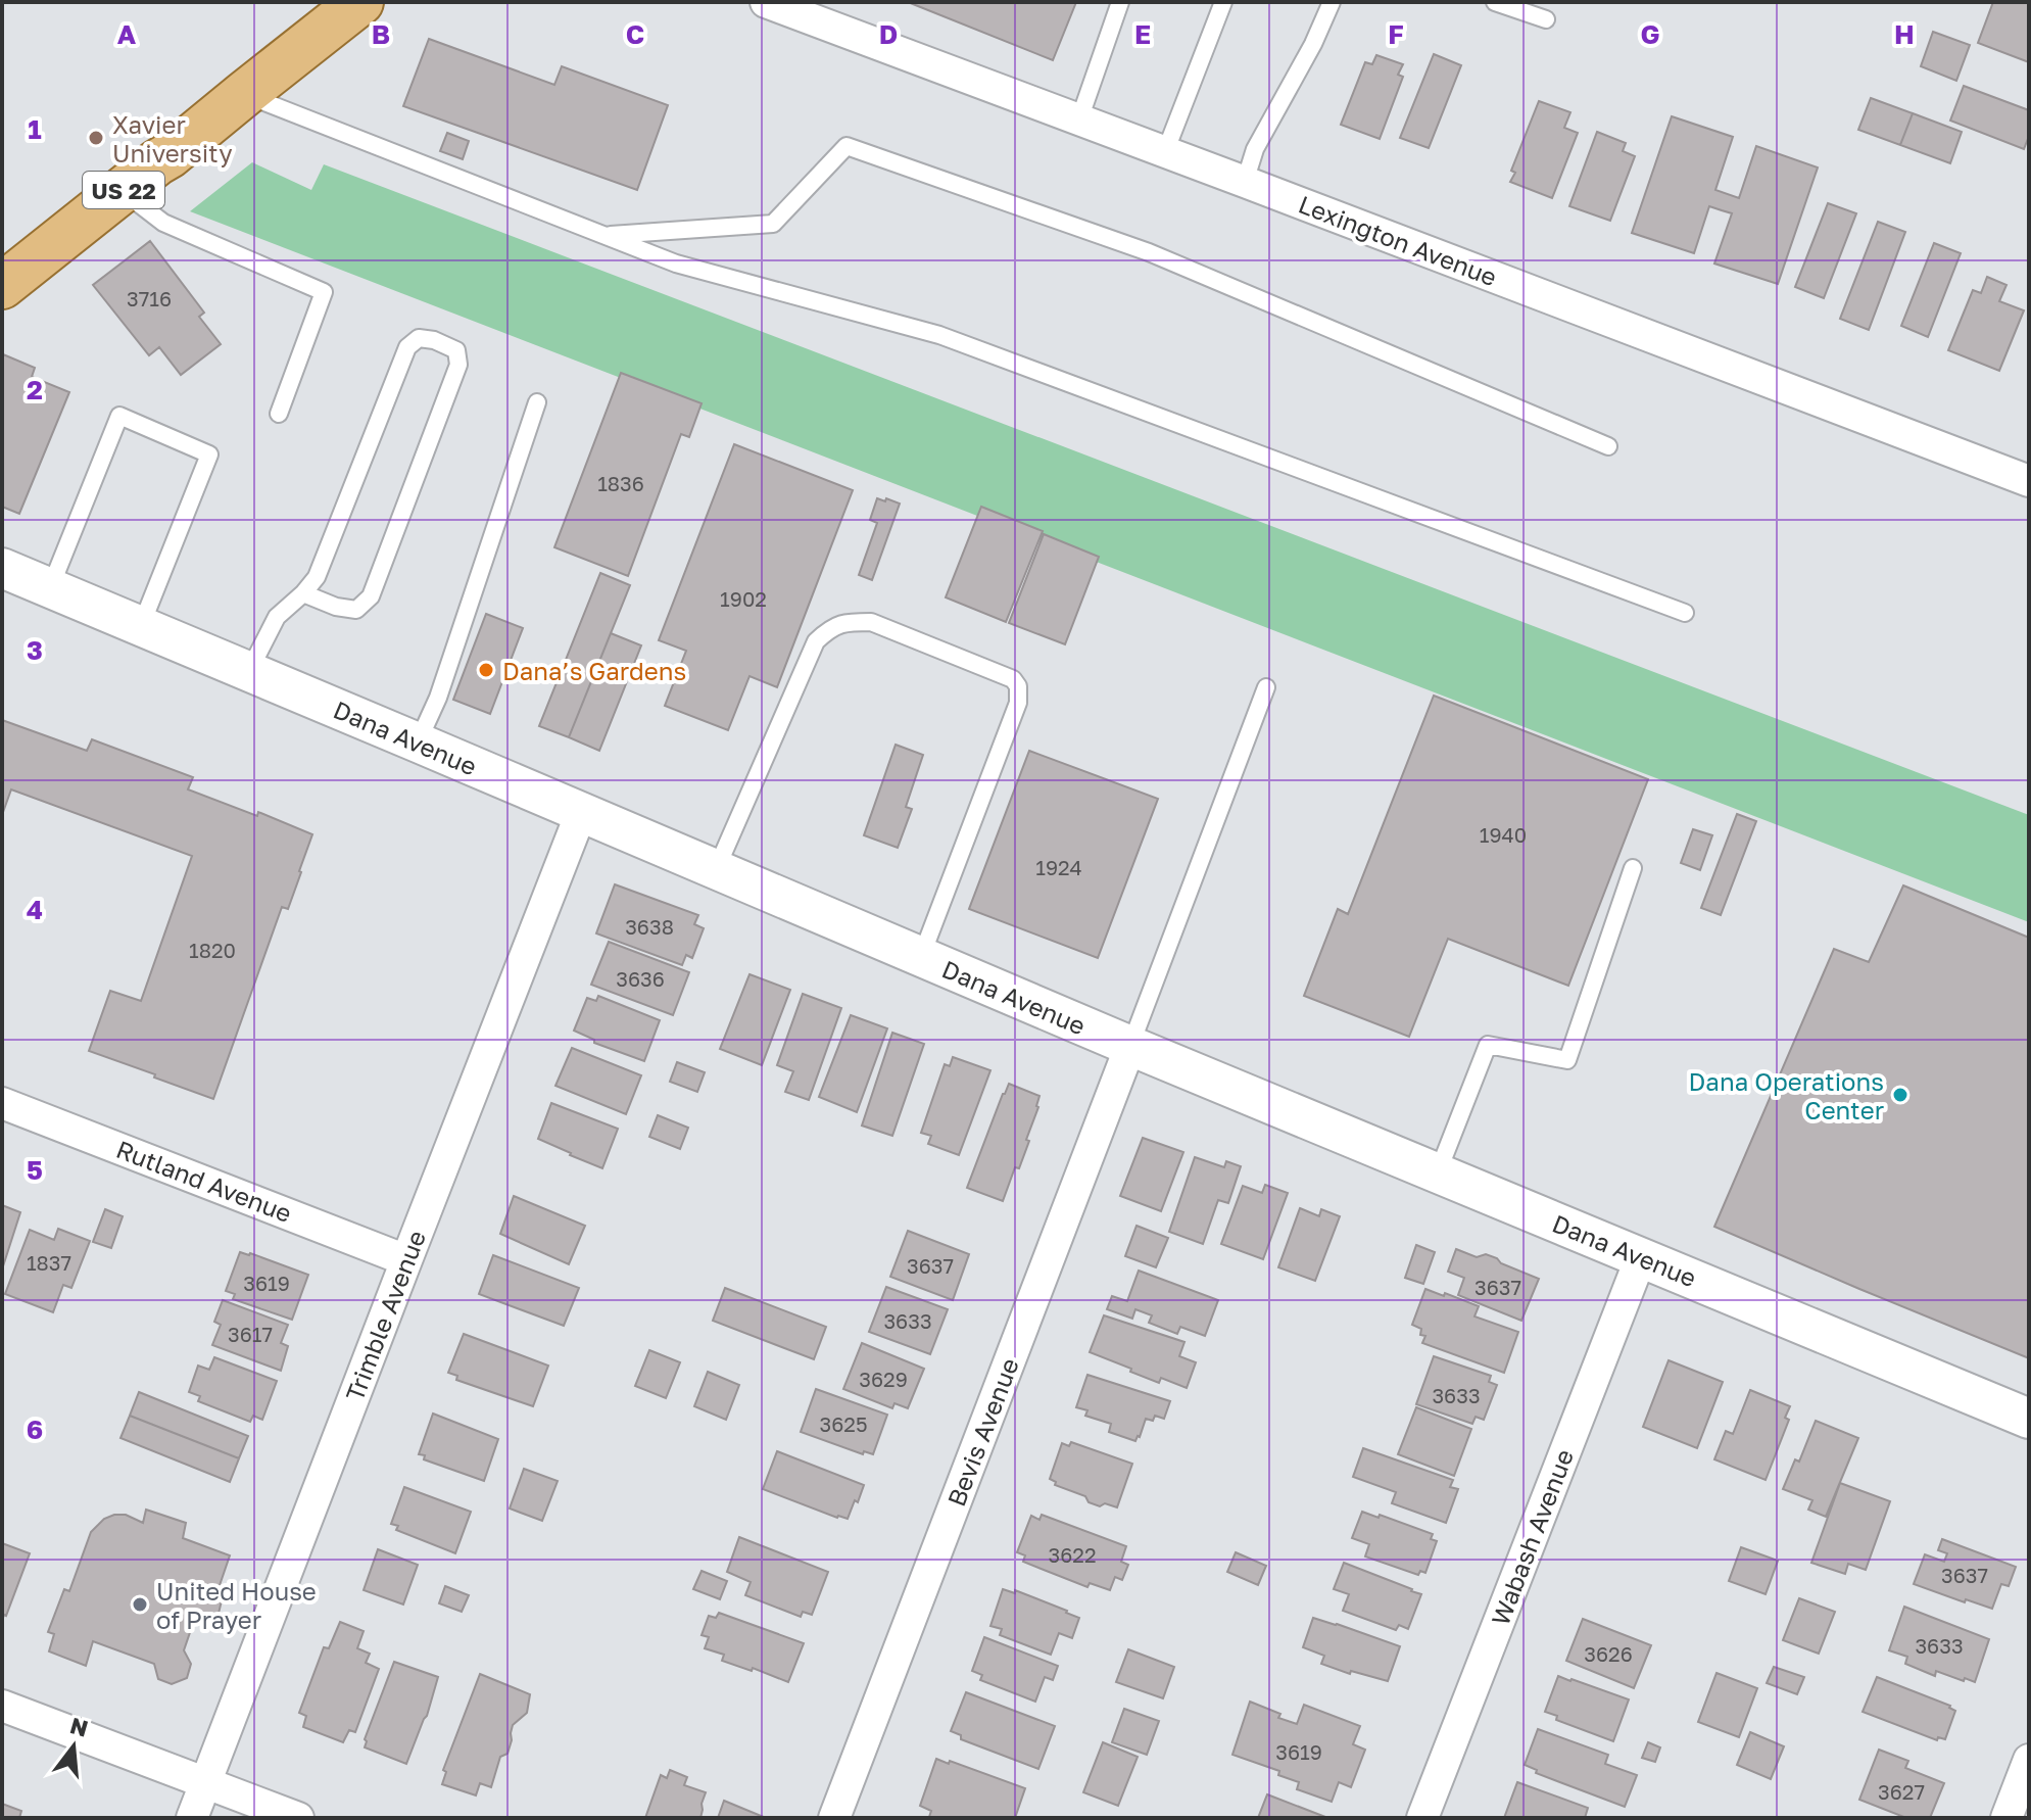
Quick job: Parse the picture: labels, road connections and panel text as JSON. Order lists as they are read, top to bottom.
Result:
{
  "streets": {
    "main road": ["US 22"],
    "street": [
      "Lexington Avenue",
      "Dana Avenue",
      "Rutland Avenue",
      "Trimble Avenue",
      "Bevis Avenue",
      "Wabash Avenue"
    ]
  },
  "crossings": [
    ["Dana Avenue", "Trimble Avenue"],
    ["Dana Avenue", "Bevis Avenue"],
    ["Dana Avenue", "Wabash Avenue"],
    ["Rutland Avenue", "Trimble Avenue"]
  ],
  "places": [
    "Xavier University",
    "Dana’s Gardens",
    "Dana Operations Center",
    "United House of Prayer"
  ],
  "house_numbers": [
    "3716",
    "1836",
    "1902",
    "1940",
    "1924",
    "3638",
    "1820",
    "3636",
    "1837",
    "3637",
    "3619",
    "3637",
    "3633",
    "3617",
    "3629",
    "3633",
    "3625",
    "3622",
    "3637",
    "3633",
    "3626",
    "3619",
    "3627"
  ],
  "north": "top",
  "grid": {
    "columns": [
      "A",
      "B",
      "C",
      "D",
      "E",
      "F",
      "G",
      "H"
    ],
    "rows": [
      "1",
      "2",
      "3",
      "4",
      "5",
      "6"
    ]
  }
}
